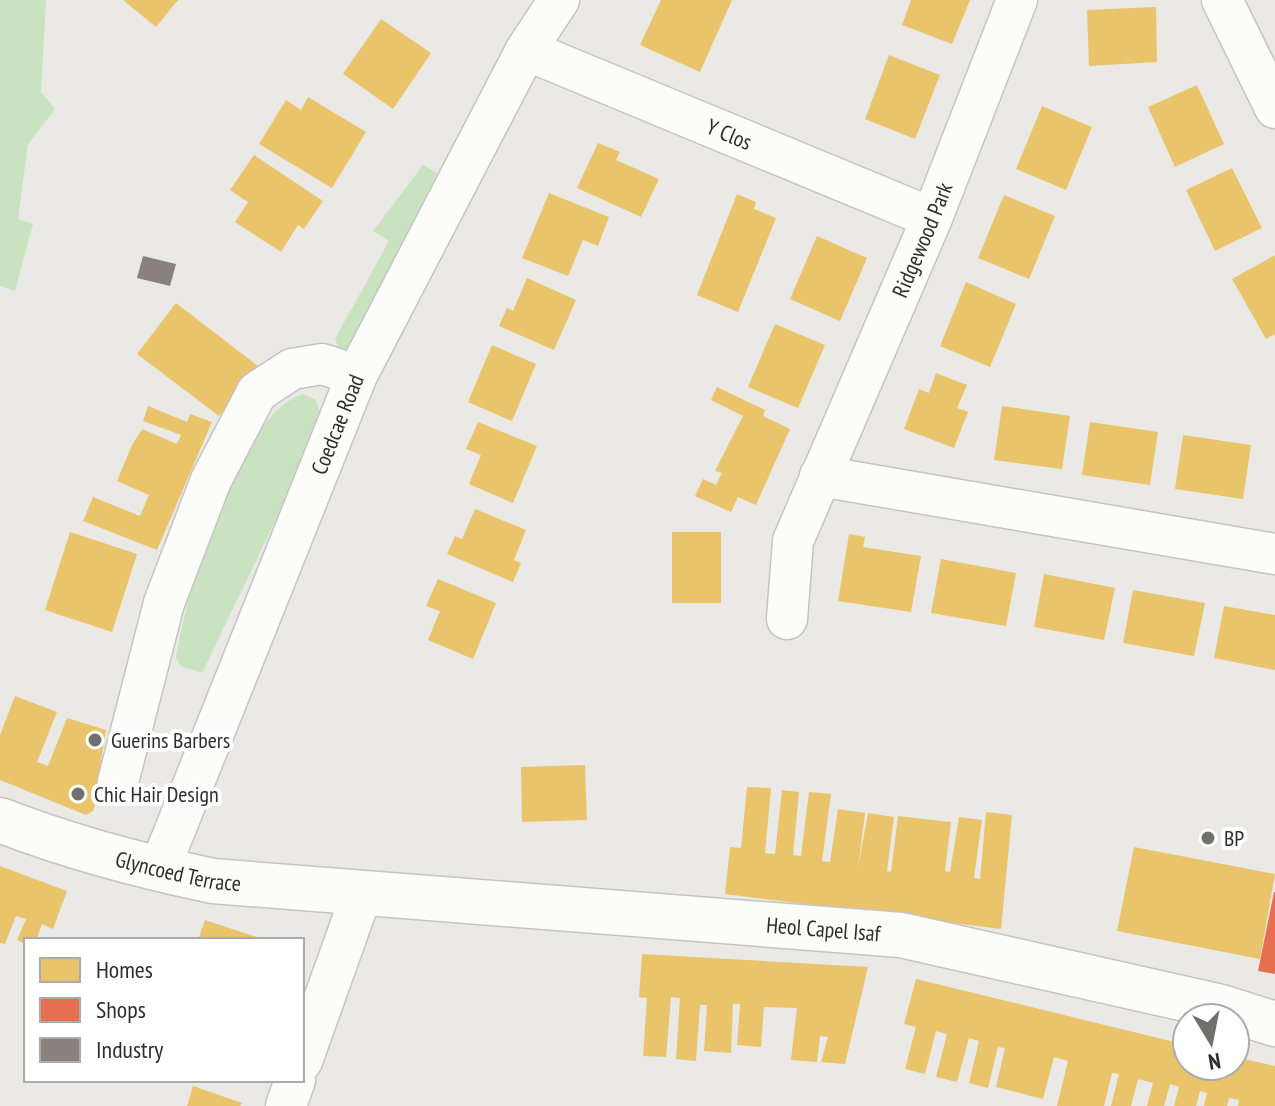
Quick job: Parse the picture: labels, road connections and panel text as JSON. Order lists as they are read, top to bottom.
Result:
{
  "streets": {
    "street": [
      "Y Clos",
      "Ridgewood Park",
      "Coedcae Road",
      "Glyncoed Terrace",
      "Heol Capel Isaf"
    ]
  },
  "crossings": [
    ["Y Clos", "Ridgewood Park"],
    ["Y Clos", "Coedcae Road"],
    ["Coedcae Road", "Glyncoed Terrace"],
    ["Glyncoed Terrace", "Heol Capel Isaf"]
  ],
  "places": ["Guerins Barbers", "Chic Hair Design", "BP"],
  "legend": ["Homes", "Shops", "Industry"],
  "north": "bottom"
}
